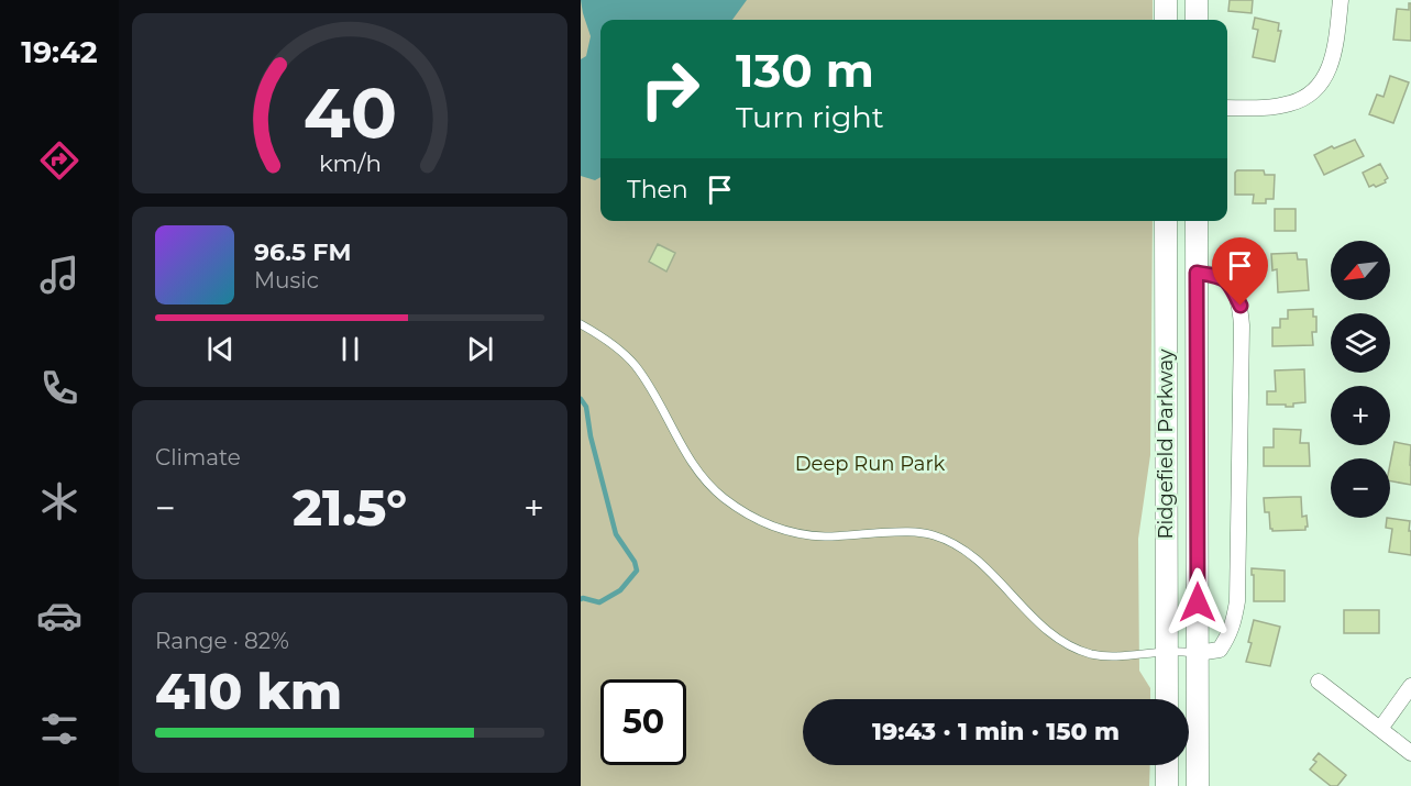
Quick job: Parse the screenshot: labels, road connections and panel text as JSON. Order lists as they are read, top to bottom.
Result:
{
  "streets": {
    "main road": ["Ridgefield Parkway"]
  },
  "parks": ["Deep Run Park"],
  "north": "bottom left",
  "page": {
    "tabs": "19:42",
    "turn": ["130 m", "Turn right"],
    "then": "Then",
    "song": ["96.5 FM", "Music"],
    "map_buttons": ["+", "−"],
    "tile": [
      "Climate",
      ["Range · 82%", "410 km"]
    ],
    "heat": ["−", "21.5°", "+"],
    "limit": "50",
    "trip": "19:43 · 1 min · 150 m",
    "gauge": ["40", "km/h"]
  }
}
